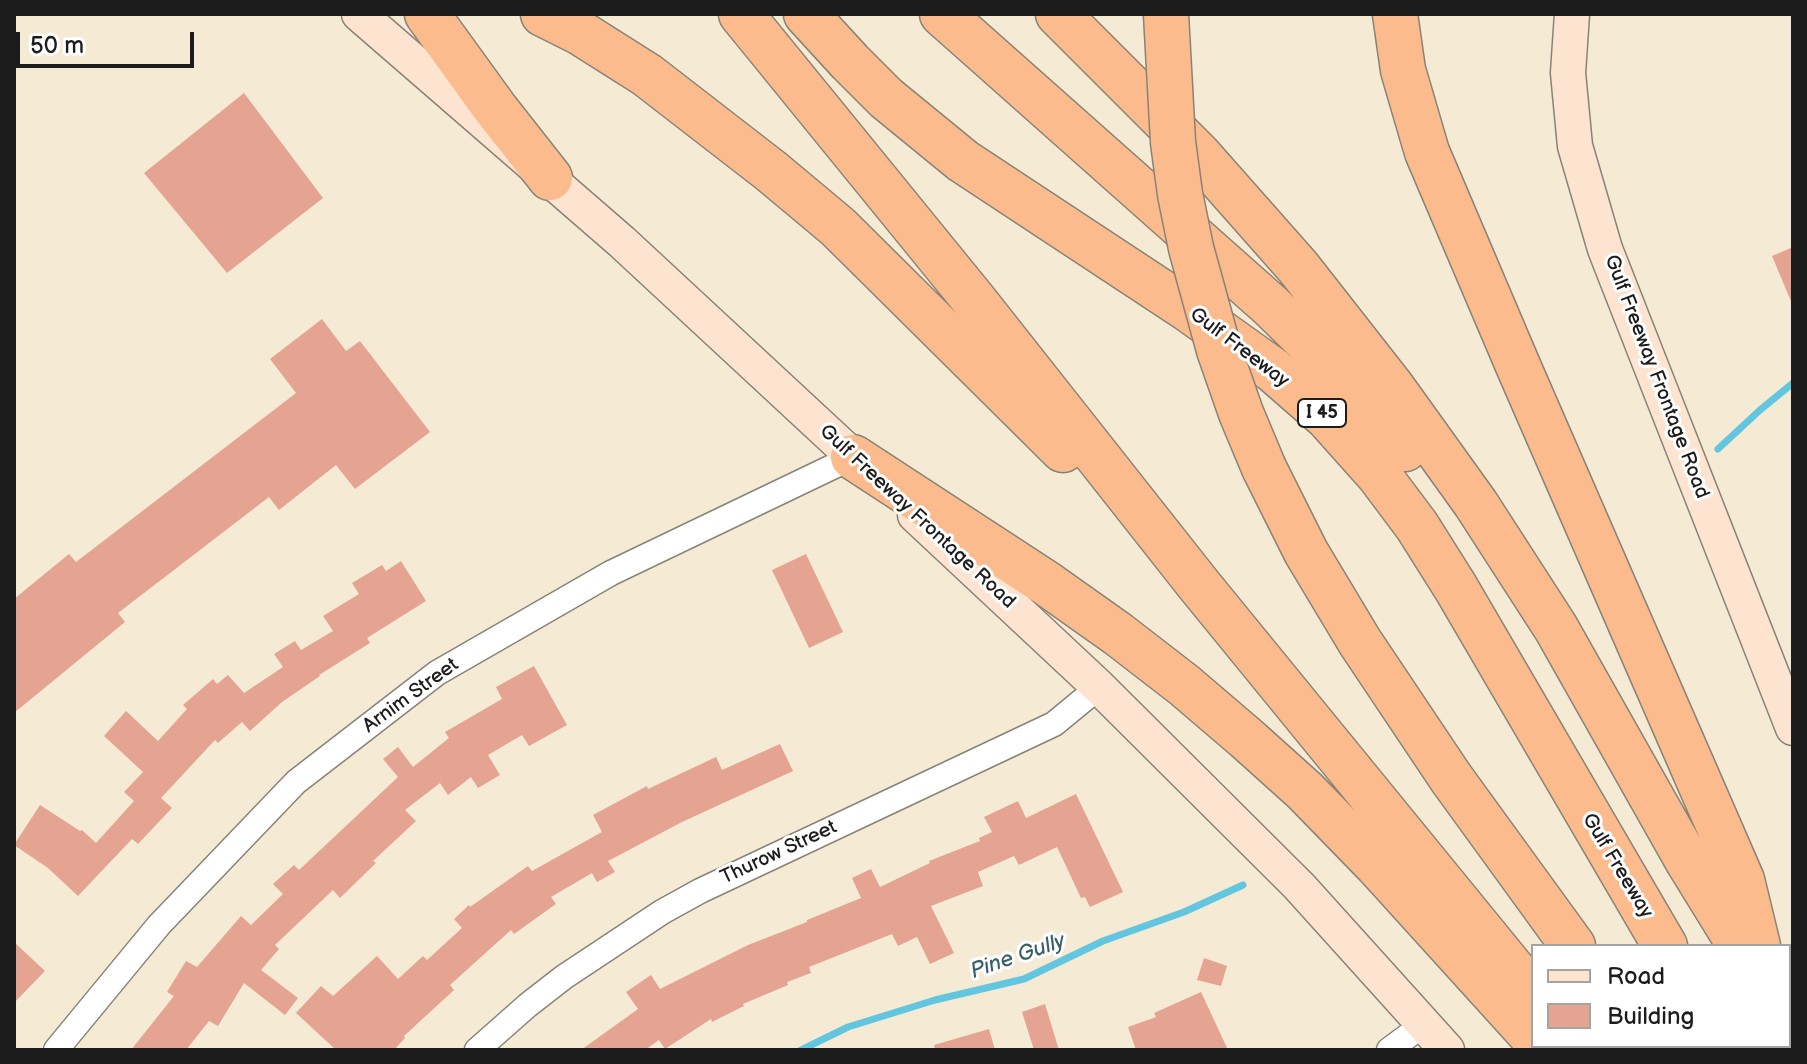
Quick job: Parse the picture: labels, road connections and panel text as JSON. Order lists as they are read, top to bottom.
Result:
{
  "streets": {
    "highway": ["Gulf Freeway", "I 45"],
    "main road": ["Gulf Freeway Frontage Road"],
    "street": ["Arnim Street", "Thurow Street"]
  },
  "crossings": [
    ["Gulf Freeway Frontage Road", "Arnim Street"],
    ["Gulf Freeway Frontage Road", "Thurow Street"]
  ],
  "water": ["Pine Gully"],
  "legend": ["Road", "Building"],
  "scale_bar": "50 m"
}
